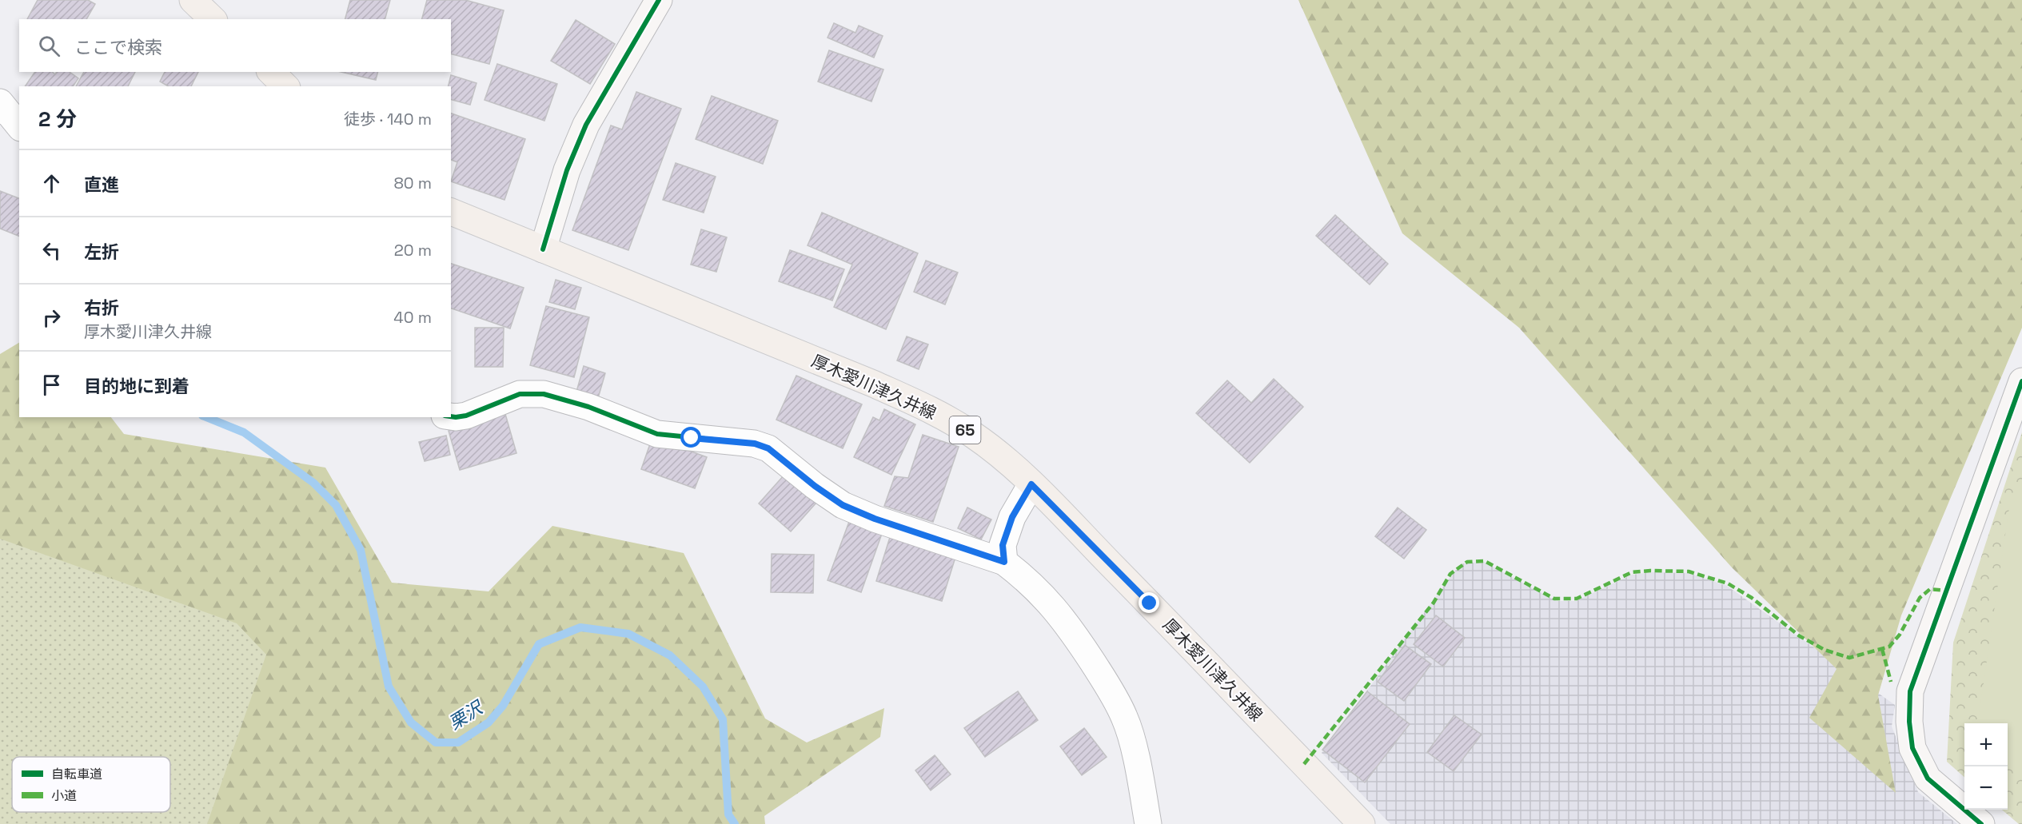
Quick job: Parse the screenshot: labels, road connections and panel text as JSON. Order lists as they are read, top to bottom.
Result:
{
  "streets": {
    "main road": ["厚木愛川津久井線", "65"]
  },
  "water": ["栗沢"],
  "legend": ["自転車道", "小道"],
  "page": {
    "search": "ここで検索",
    "heading": ["2 分", "徒歩 · 140 m"],
    "list": [
      ["直進", "80 m"],
      ["左折", "20 m"],
      ["右折", "厚木愛川津久井線", "40 m"],
      "目的地に到着"
    ],
    "map_buttons": ["+", "−"]
  }
}
